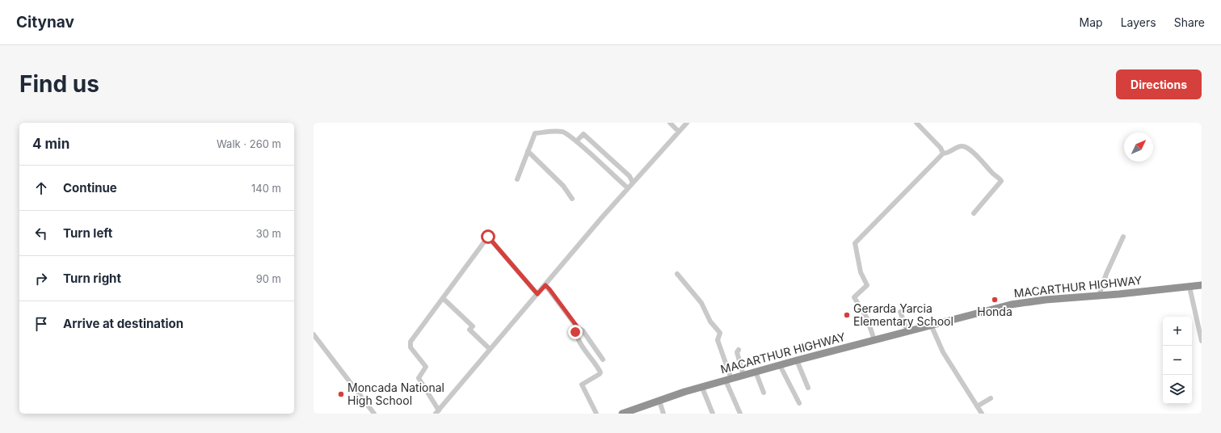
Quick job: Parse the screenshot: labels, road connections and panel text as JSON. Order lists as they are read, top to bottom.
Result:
{
  "streets": {
    "highway": ["MACARTHUR HIGHWAY"]
  },
  "places": ["Honda", "Gerarda Yarcia Elementary School", "Moncada National High School"],
  "north": "top right",
  "page": {
    "header": "Citynav",
    "nav": ["Map", "Layers", "Share"],
    "buttons": "Directions",
    "title": "Find us",
    "heading": ["4 min", "Walk · 260 m"],
    "list": [
      ["Continue", "140 m"],
      ["Turn left", "30 m"],
      ["Turn right", "90 m"],
      "Arrive at destination"
    ],
    "map_buttons": ["+", "−"]
  }
}
